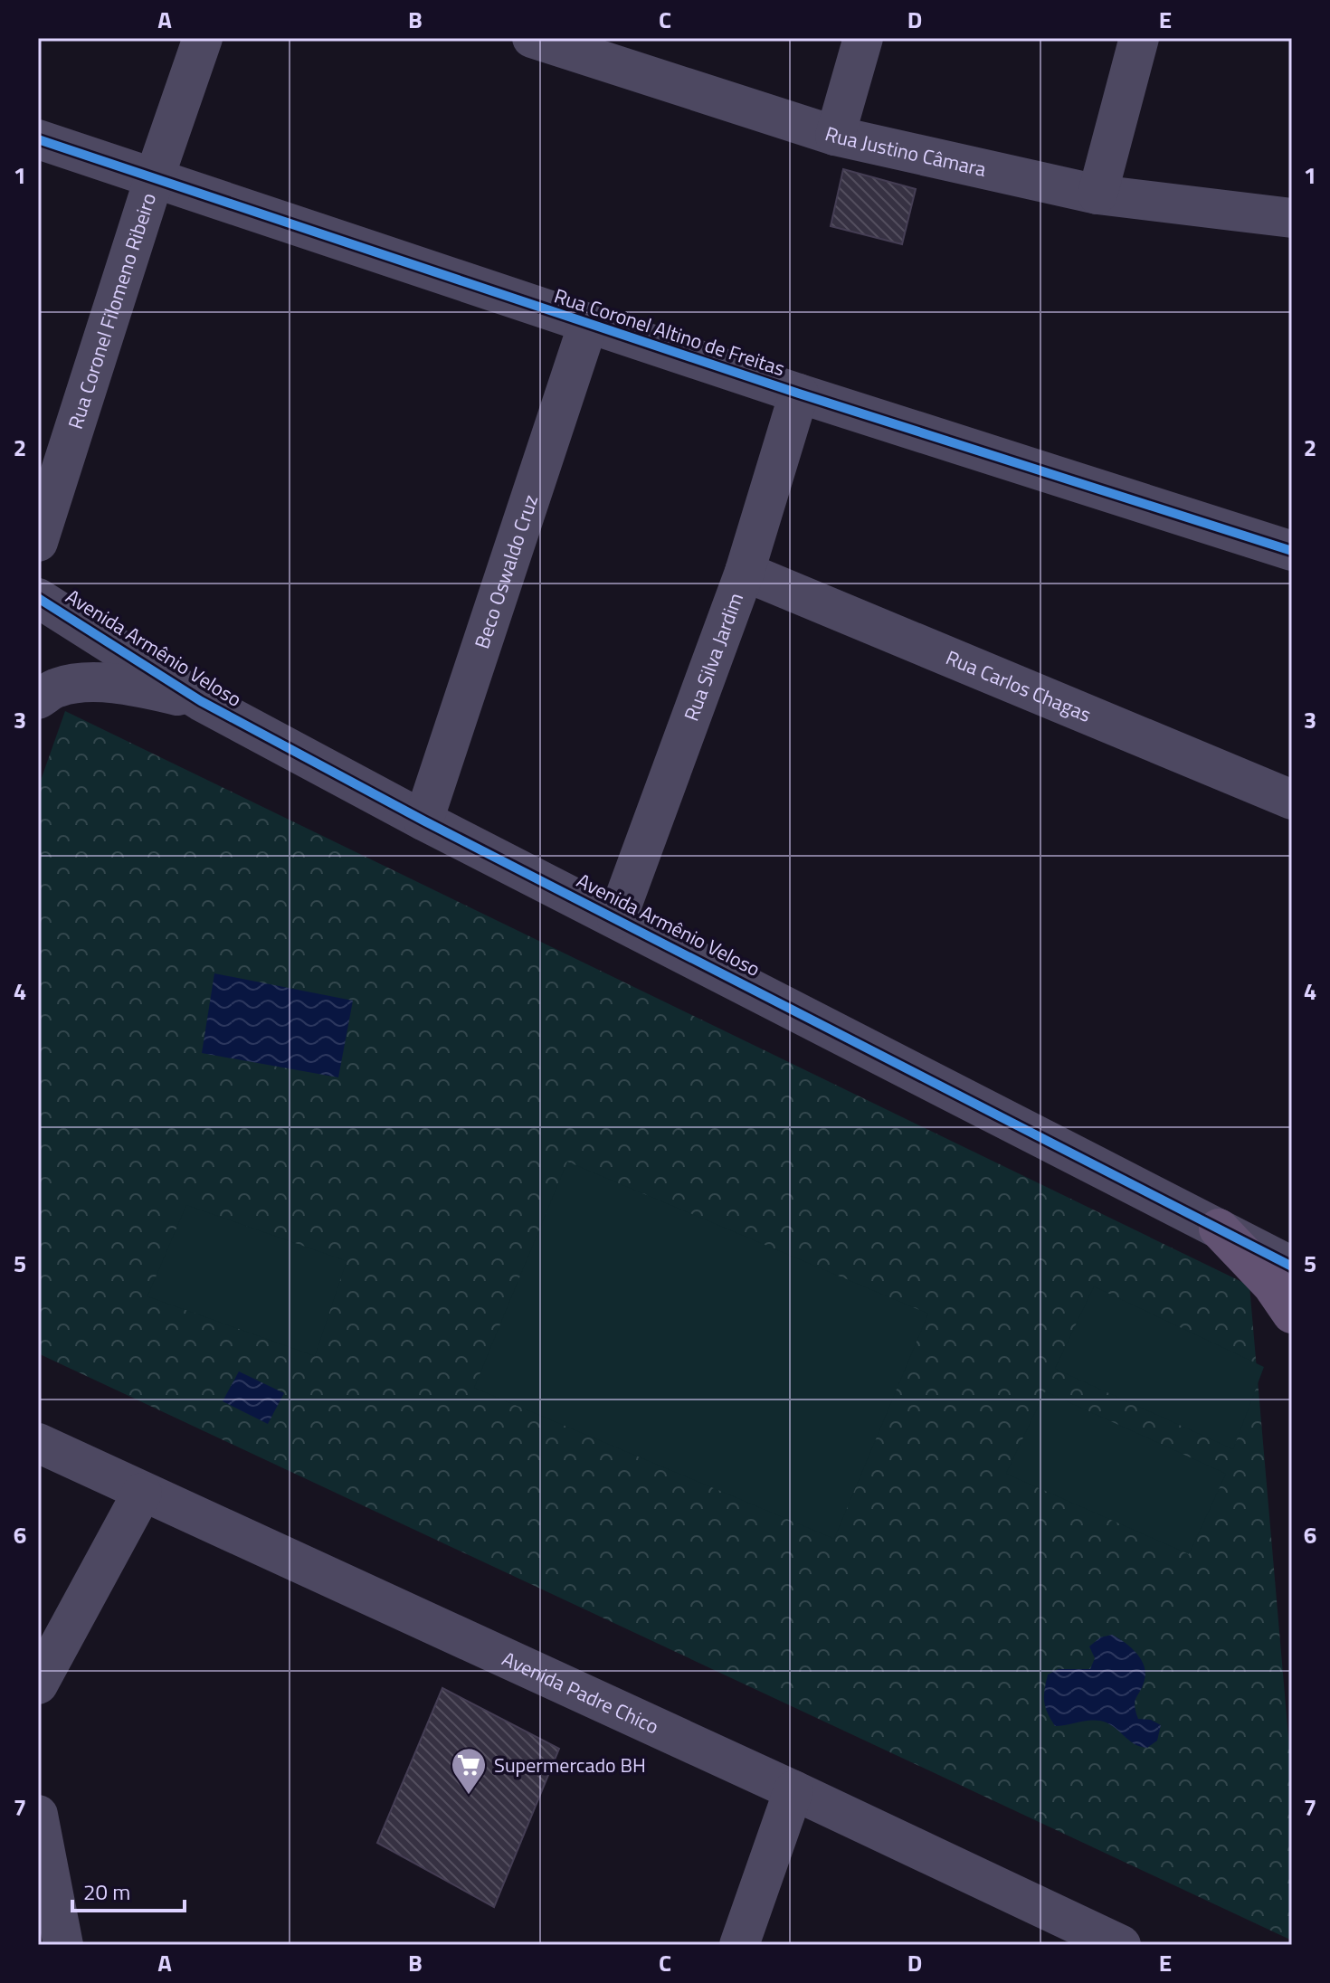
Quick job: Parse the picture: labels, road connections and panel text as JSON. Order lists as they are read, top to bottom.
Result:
{
  "streets": {
    "street": [
      "Rua Justino Câmara",
      "Rua Coronel Filomeno Ribeiro",
      "Rua Coronel Altino de Freitas",
      "Beco Oswaldo Cruz",
      "Avenida Armênio Veloso",
      "Rua Silva Jardim",
      "Rua Carlos Chagas",
      "Avenida Padre Chico"
    ]
  },
  "crossings": [
    ["Rua Coronel Filomeno Ribeiro", "Rua Coronel Altino de Freitas"],
    ["Rua Coronel Altino de Freitas", "Beco Oswaldo Cruz"],
    ["Rua Coronel Altino de Freitas", "Rua Silva Jardim"],
    ["Beco Oswaldo Cruz", "Avenida Armênio Veloso"],
    ["Avenida Armênio Veloso", "Rua Silva Jardim"],
    ["Rua Silva Jardim", "Rua Carlos Chagas"]
  ],
  "places": {
    "supermarket": ["Supermercado BH"]
  },
  "scale_bar": "20 m",
  "grid": {
    "columns": [
      "A",
      "B",
      "C",
      "D",
      "E"
    ],
    "rows": [
      "1",
      "2",
      "3",
      "4",
      "5",
      "6",
      "7"
    ]
  }
}
